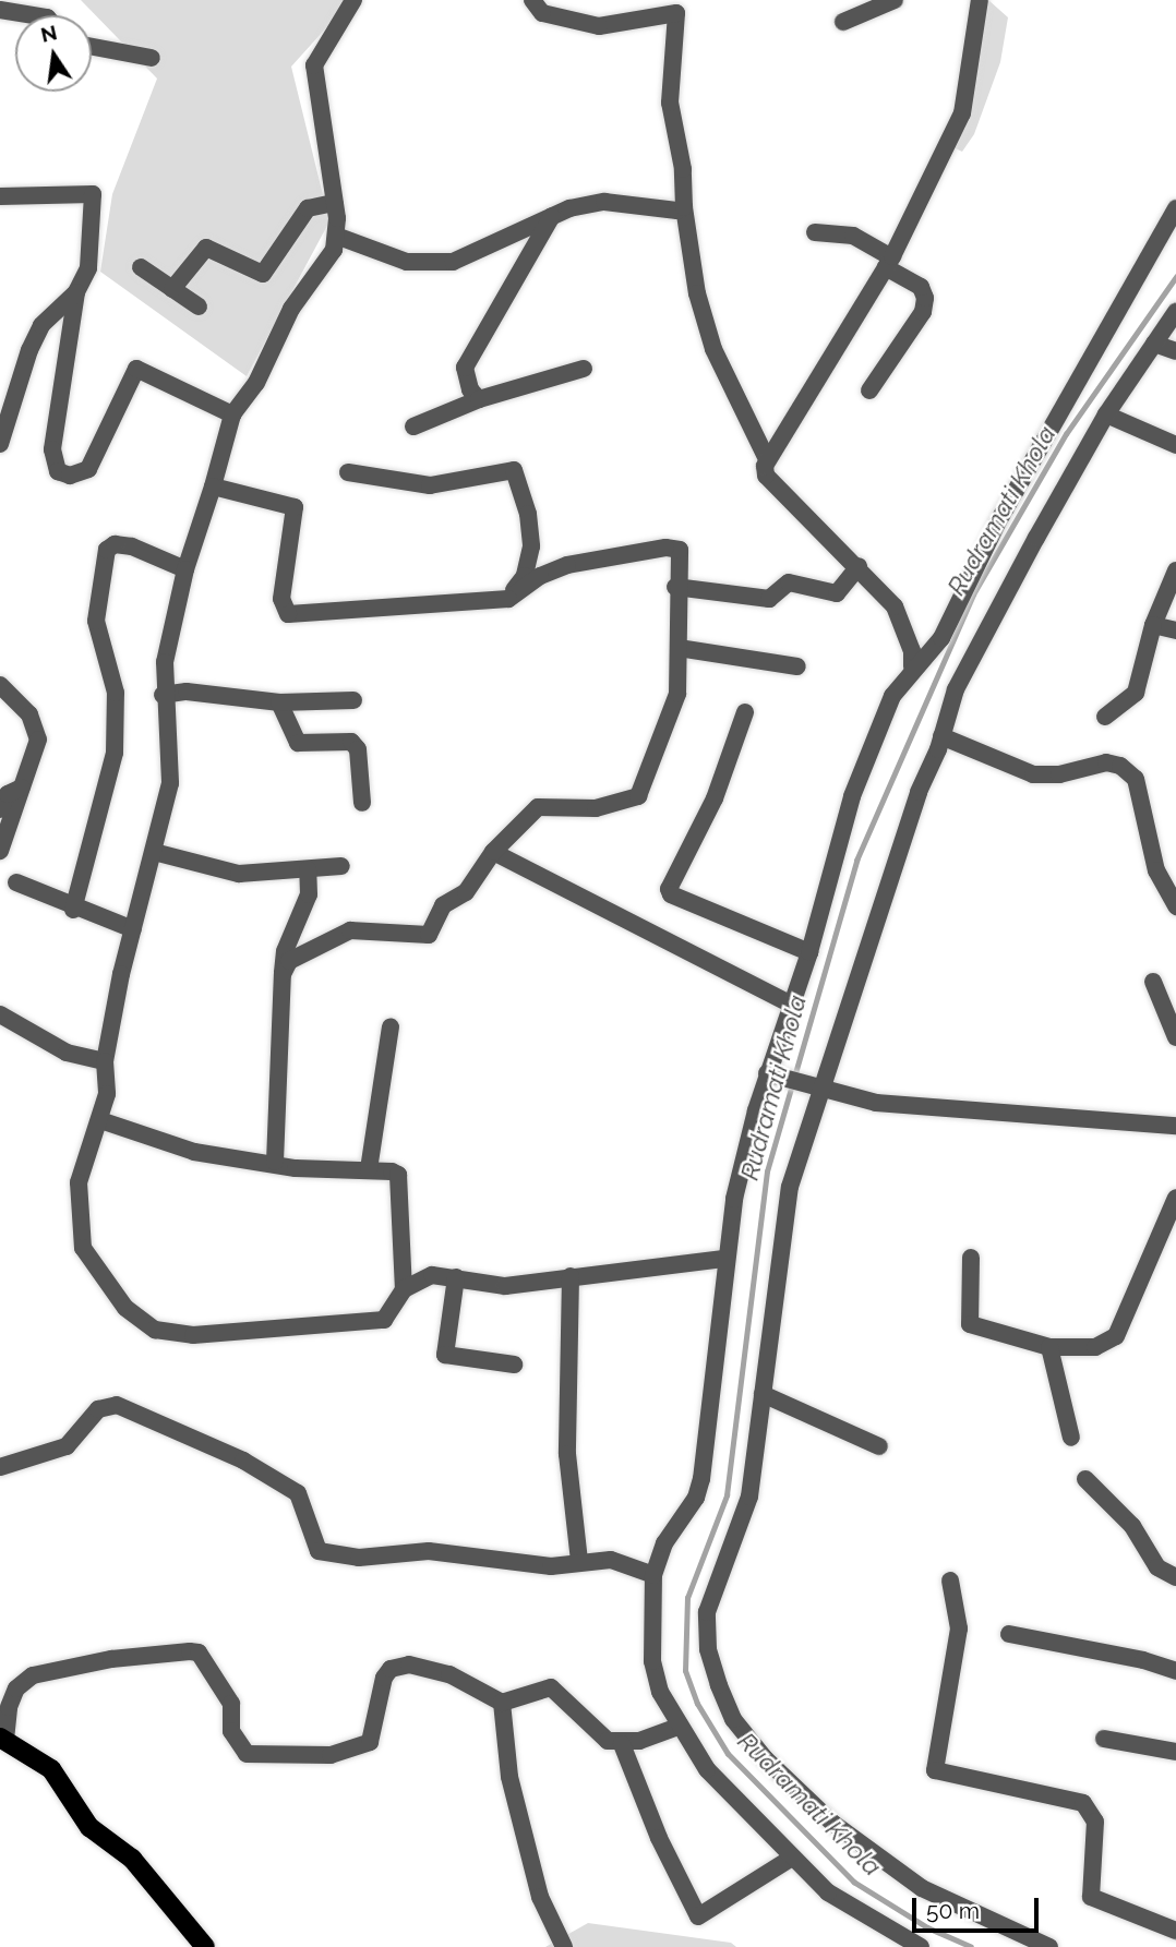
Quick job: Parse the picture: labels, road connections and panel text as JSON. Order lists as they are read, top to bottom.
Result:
{
  "water": ["Rudramati Khola"],
  "scale_bar": "50 m",
  "north": "top"
}
